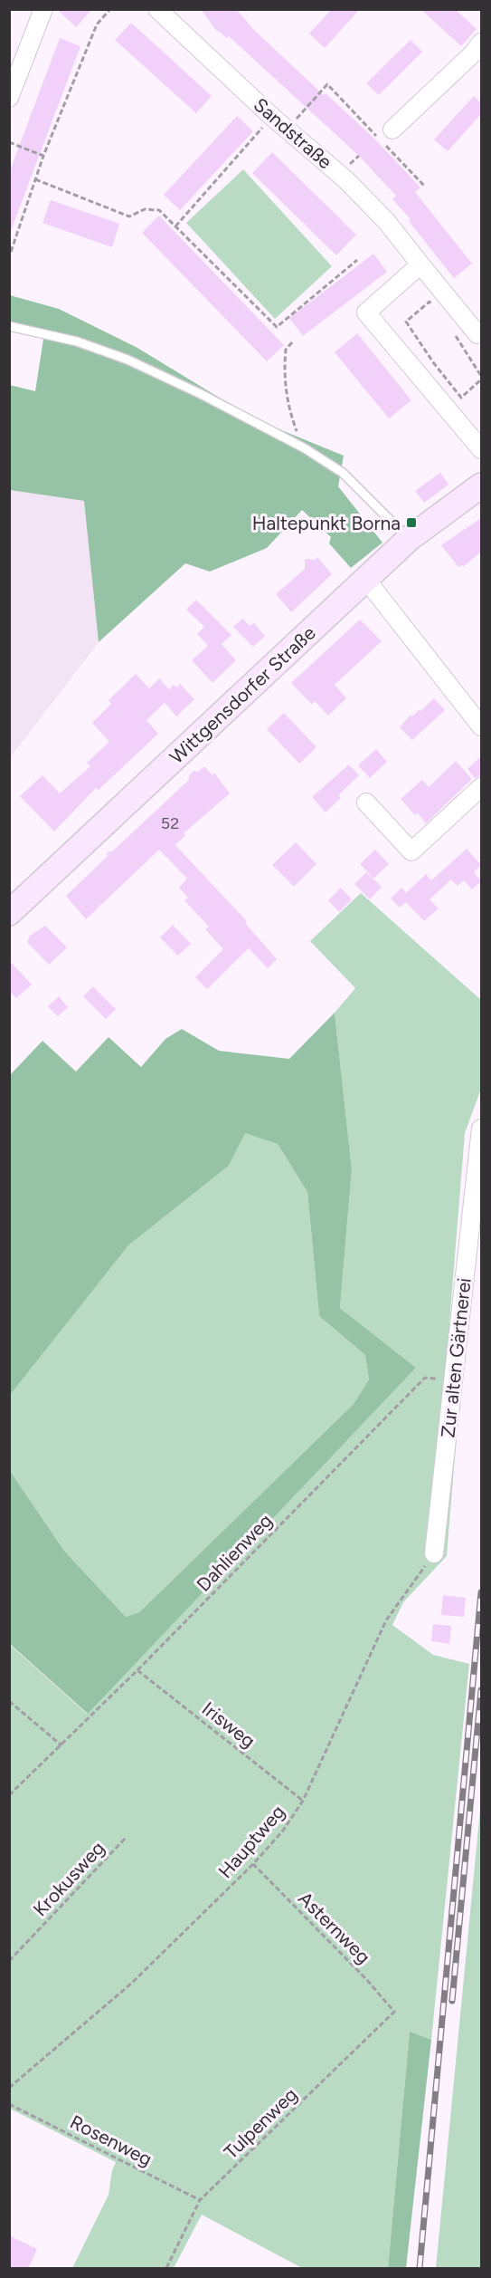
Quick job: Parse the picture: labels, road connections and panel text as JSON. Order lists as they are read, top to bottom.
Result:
{
  "streets": {
    "street": ["Sandstraße", "Wittgensdorfer Straße", "Zur alten Gärtnerei"],
    "path": [
      "Dahlienweg",
      "Irisweg",
      "Hauptweg",
      "Krokusweg",
      "Asternweg",
      "Tulpenweg",
      "Rosenweg"
    ]
  },
  "crossings": [
    ["Zur alten Gärtnerei", "Hauptweg"],
    ["Dahlienweg", "Irisweg"],
    ["Irisweg", "Hauptweg"],
    ["Hauptweg", "Asternweg"],
    ["Asternweg", "Tulpenweg"],
    ["Tulpenweg", "Rosenweg"]
  ],
  "places": {
    "transit": ["Haltepunkt Borna"]
  },
  "house_numbers": ["52"]
}
